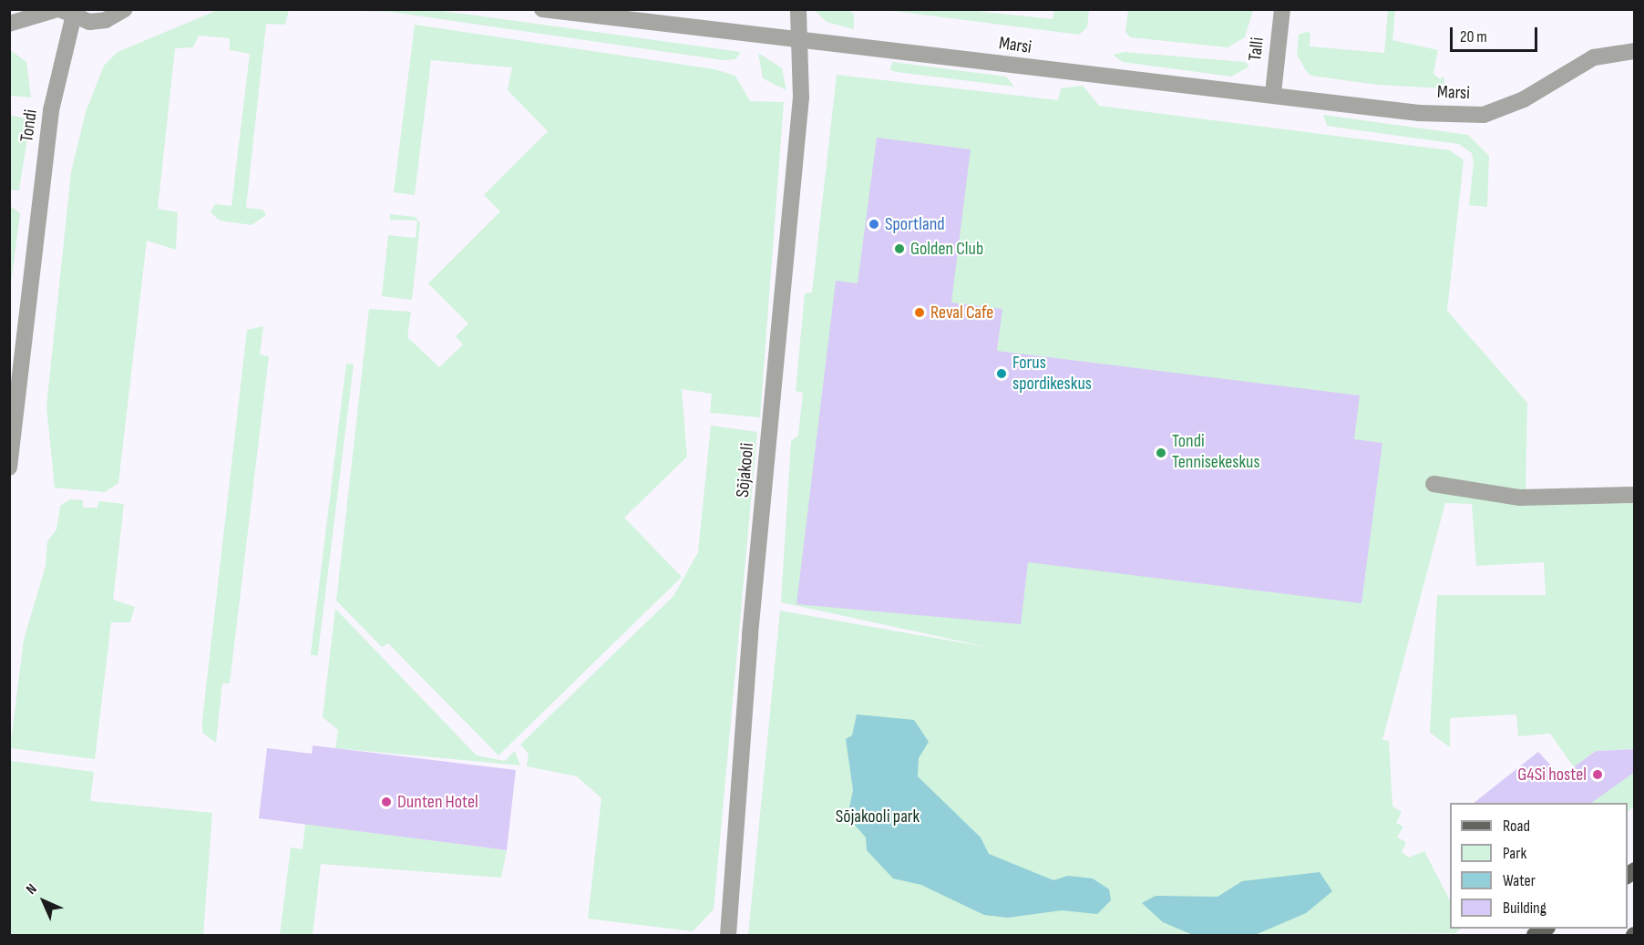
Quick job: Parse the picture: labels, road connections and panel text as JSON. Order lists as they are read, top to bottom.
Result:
{
  "streets": {
    "street": [
      "Marsi",
      "Talli",
      "Tondi",
      "Sõjakooli"
    ]
  },
  "crossings": [
    ["Marsi", "Talli"],
    ["Marsi", "Sõjakooli"]
  ],
  "parks": ["Sõjakooli park"],
  "places": [
    "Sportland",
    "Golden Club",
    "Reval Cafe",
    "Forus spordikeskus",
    "Tondi Tennisekeskus",
    "G4Si hostel",
    "Dunten Hotel"
  ],
  "legend": [
    "Road",
    "Park",
    "Water",
    "Building"
  ],
  "scale_bar": "20 m",
  "north": "top left"
}
